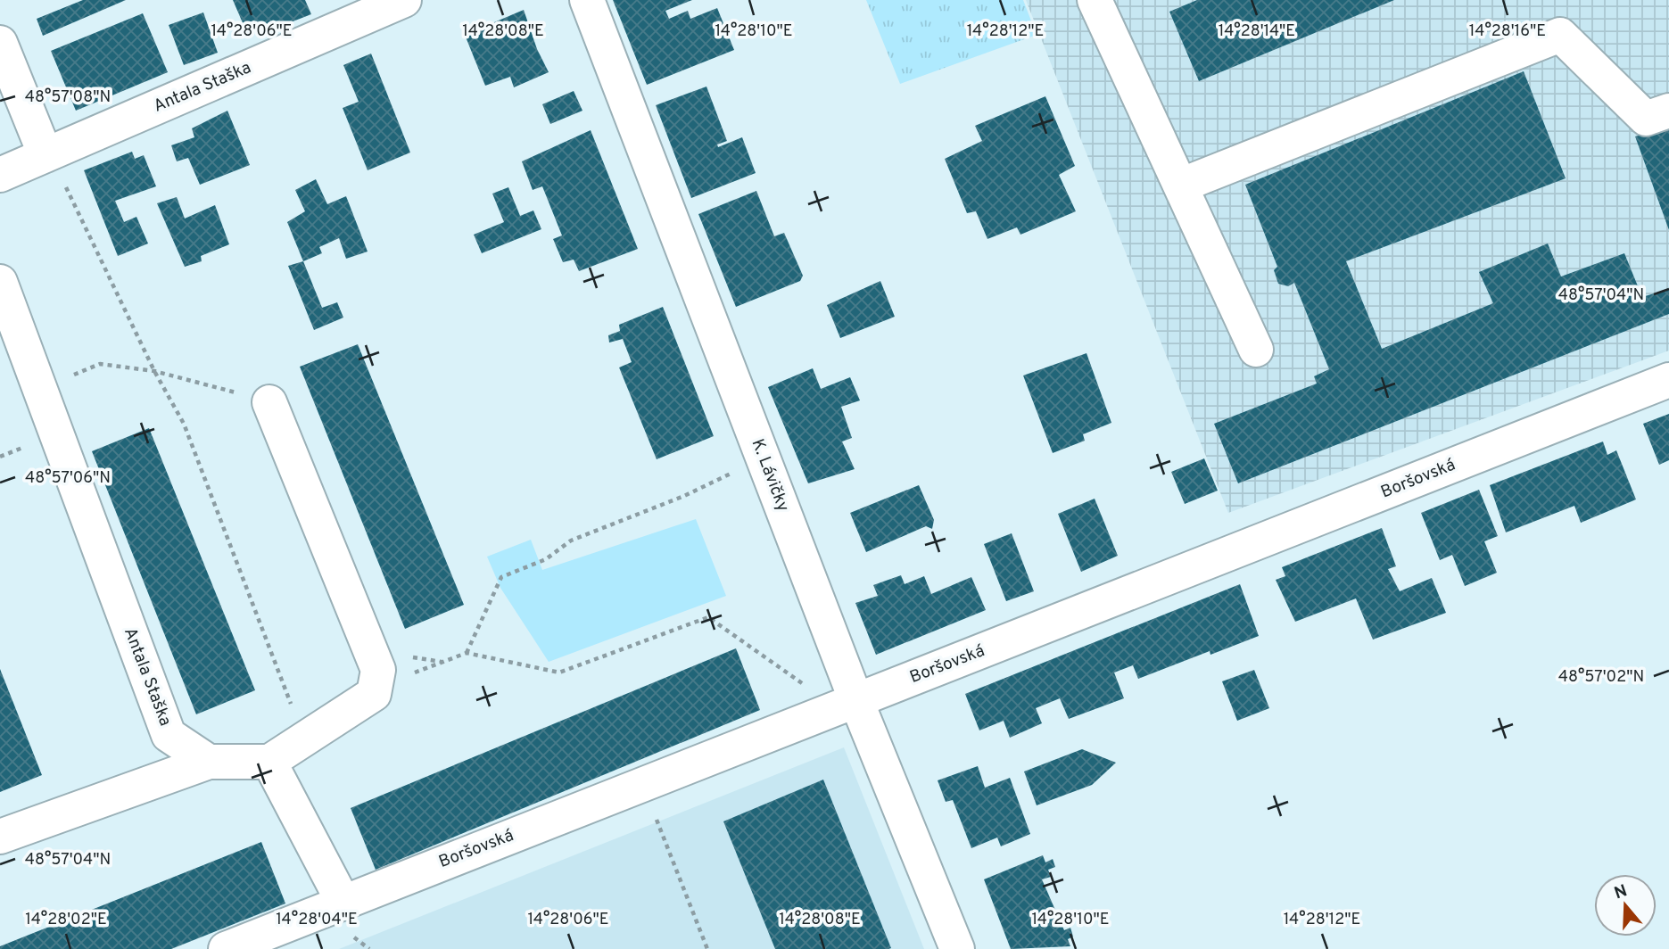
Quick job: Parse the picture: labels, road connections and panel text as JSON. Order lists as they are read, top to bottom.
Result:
{
  "streets": {
    "street": ["Antala Staška", "K. Lávičky", "Boršovská"]
  },
  "crossings": [
    ["K. Lávičky", "Boršovská"]
  ],
  "north": "top",
  "coordinates": [
    "14°28'06\"E",
    "14°28'08\"E",
    "14°28'10\"E",
    "14°28'12\"E",
    "14°28'14\"E",
    "14°28'16\"E",
    "48°57'08\"N",
    "48°57'04\"N",
    "48°57'06\"N",
    "48°57'02\"N",
    "14°28'02\"E",
    "14°28'04\"E"
  ]
}
